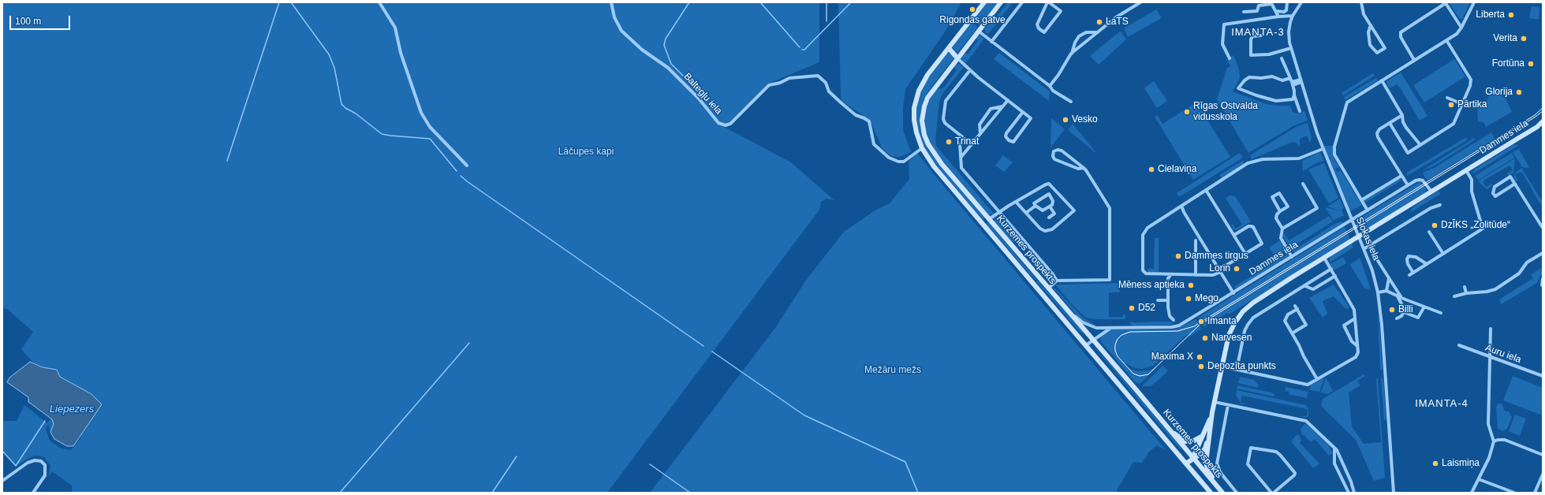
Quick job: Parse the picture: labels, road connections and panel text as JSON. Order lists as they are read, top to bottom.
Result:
{
  "streets": {
    "main road": ["Dammes iela", "Kurzemes prospekts"],
    "street": ["Baltegļu iela", "Slokas iela", "Auru iela"]
  },
  "crossings": [
    ["Baltegļu iela", "Kurzemes prospekts"],
    ["Dammes iela", "Slokas iela"],
    ["Dammes iela", "Kurzemes prospekts"]
  ],
  "districts": ["IMANTA-3", "IMANTA-4"],
  "water": ["Liepezers"],
  "parks": ["Lāčupes kapi", "Mežāru mežs"],
  "places": [
    "Rigondas gatve",
    "Liberta",
    "LaTS",
    "Verita",
    "Fortūna",
    "Glorija",
    "Pārtika",
    "Rīgas Ostvalda vidusskola",
    "Vesko",
    "Trinat",
    "Cielaviņa",
    "DzĪKS „Zolitūde“",
    "Dammes tirgus",
    "Lorin",
    "Mēness aptieka",
    "Mego",
    "D52",
    "Billi",
    "Imanta",
    "Narvesen",
    "Maxima X",
    "Depozīta punkts",
    "Laismiņa"
  ],
  "scale_bar": "100 m"
}
